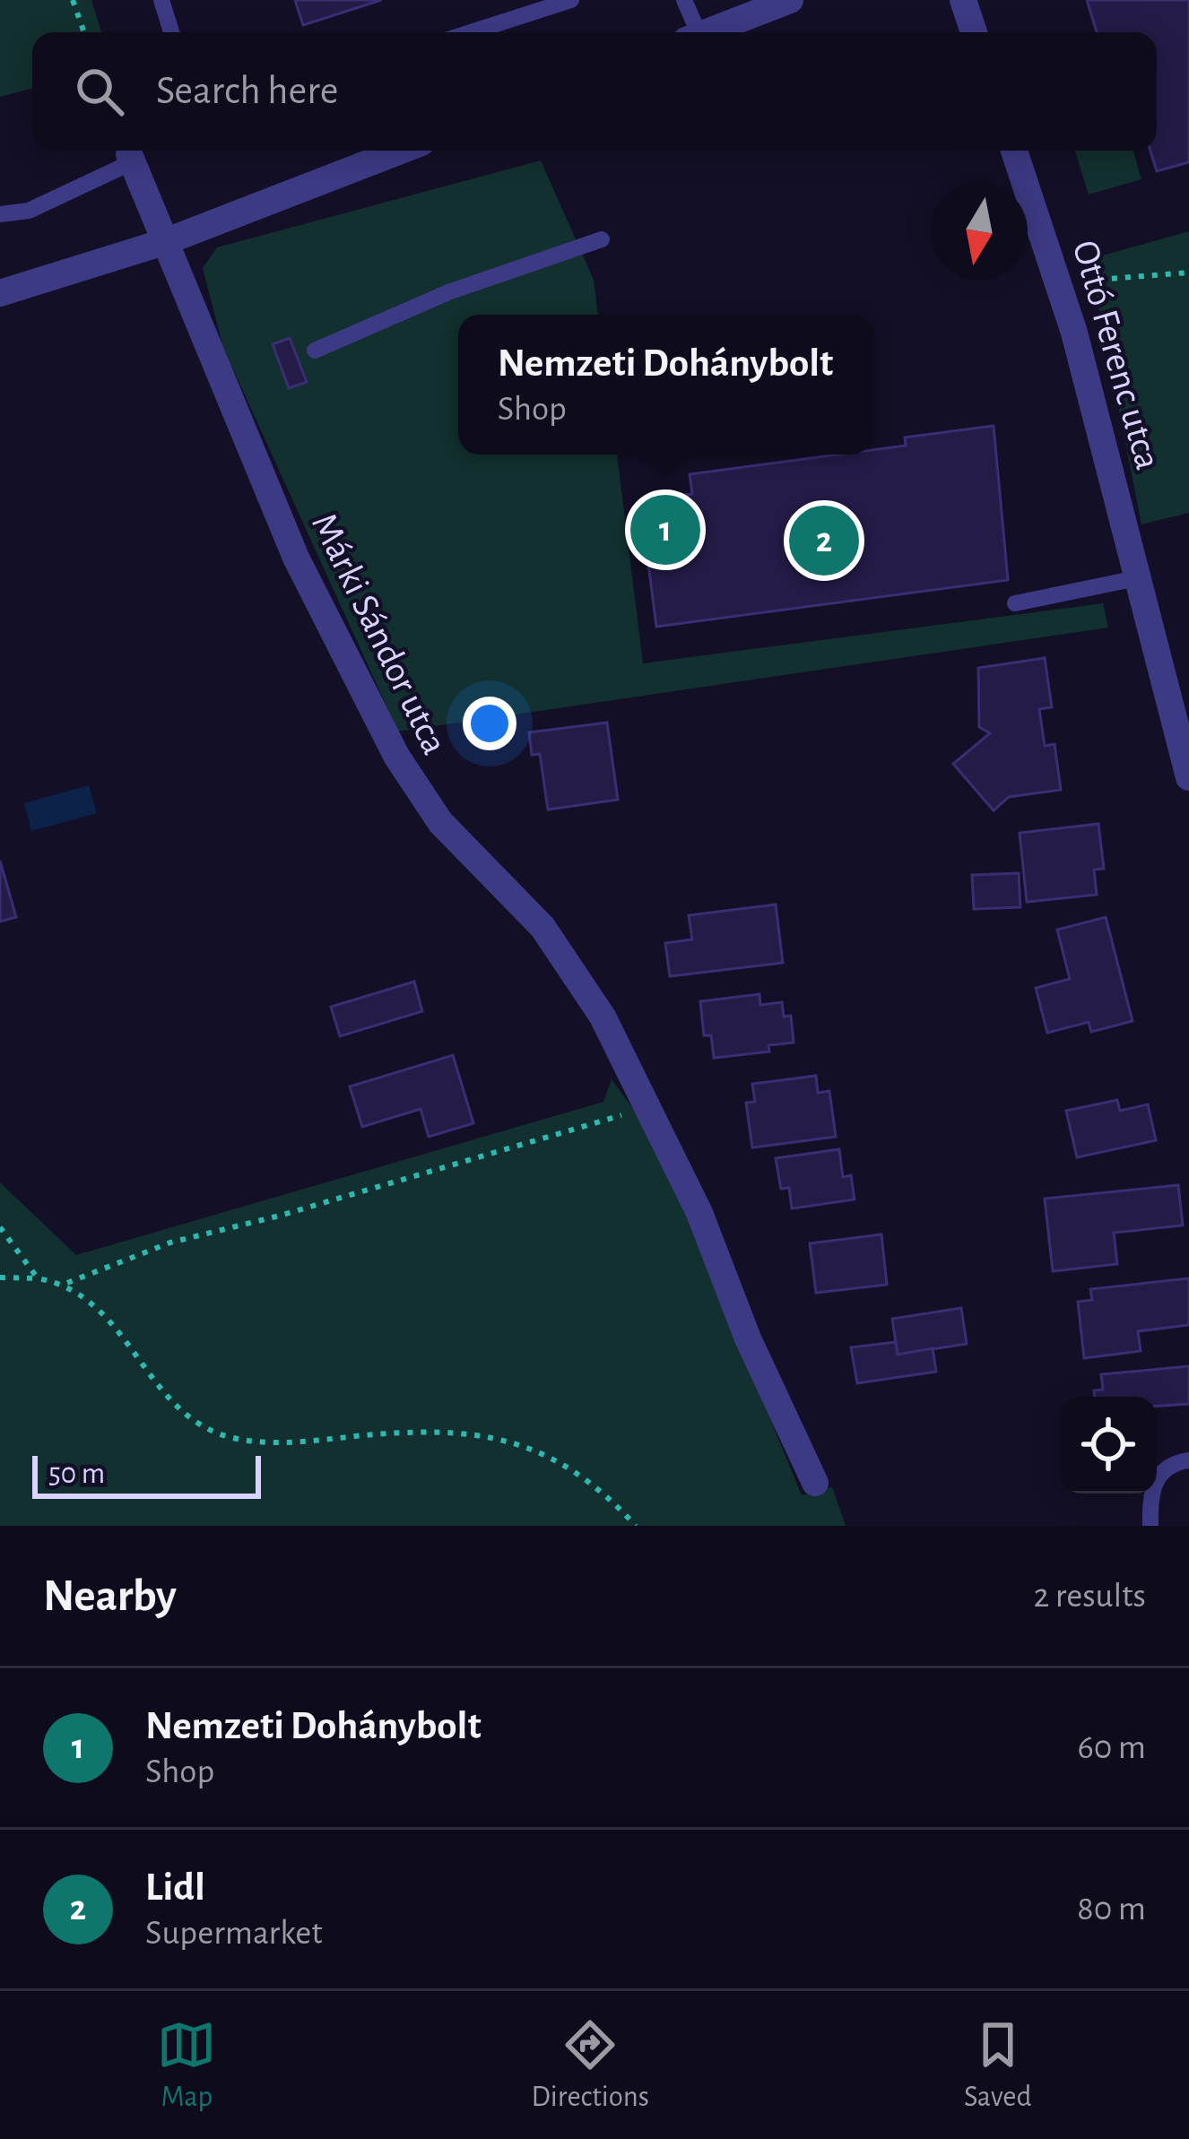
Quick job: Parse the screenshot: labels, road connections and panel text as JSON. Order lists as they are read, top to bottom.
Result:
{
  "streets": {
    "street": ["Ottó Ferenc utca", "Márki Sándor utca"]
  },
  "scale_bar": "50 m",
  "north": "bottom",
  "page": {
    "search": "Search here",
    "popup": ["Nemzeti Dohánybolt", "Shop"],
    "pins": ["1", "2"],
    "scale": "50 m",
    "heading": ["Nearby", "2 results"],
    "list": [
      {
        "mark": "1",
        "name": "Nemzeti Dohánybolt",
        "note": "Shop",
        "value": "60 m"
      },
      {
        "mark": "2",
        "name": "Lidl",
        "note": "Supermarket",
        "value": "80 m"
      }
    ],
    "nav": ["Map", "Directions", "Saved"]
  }
}
